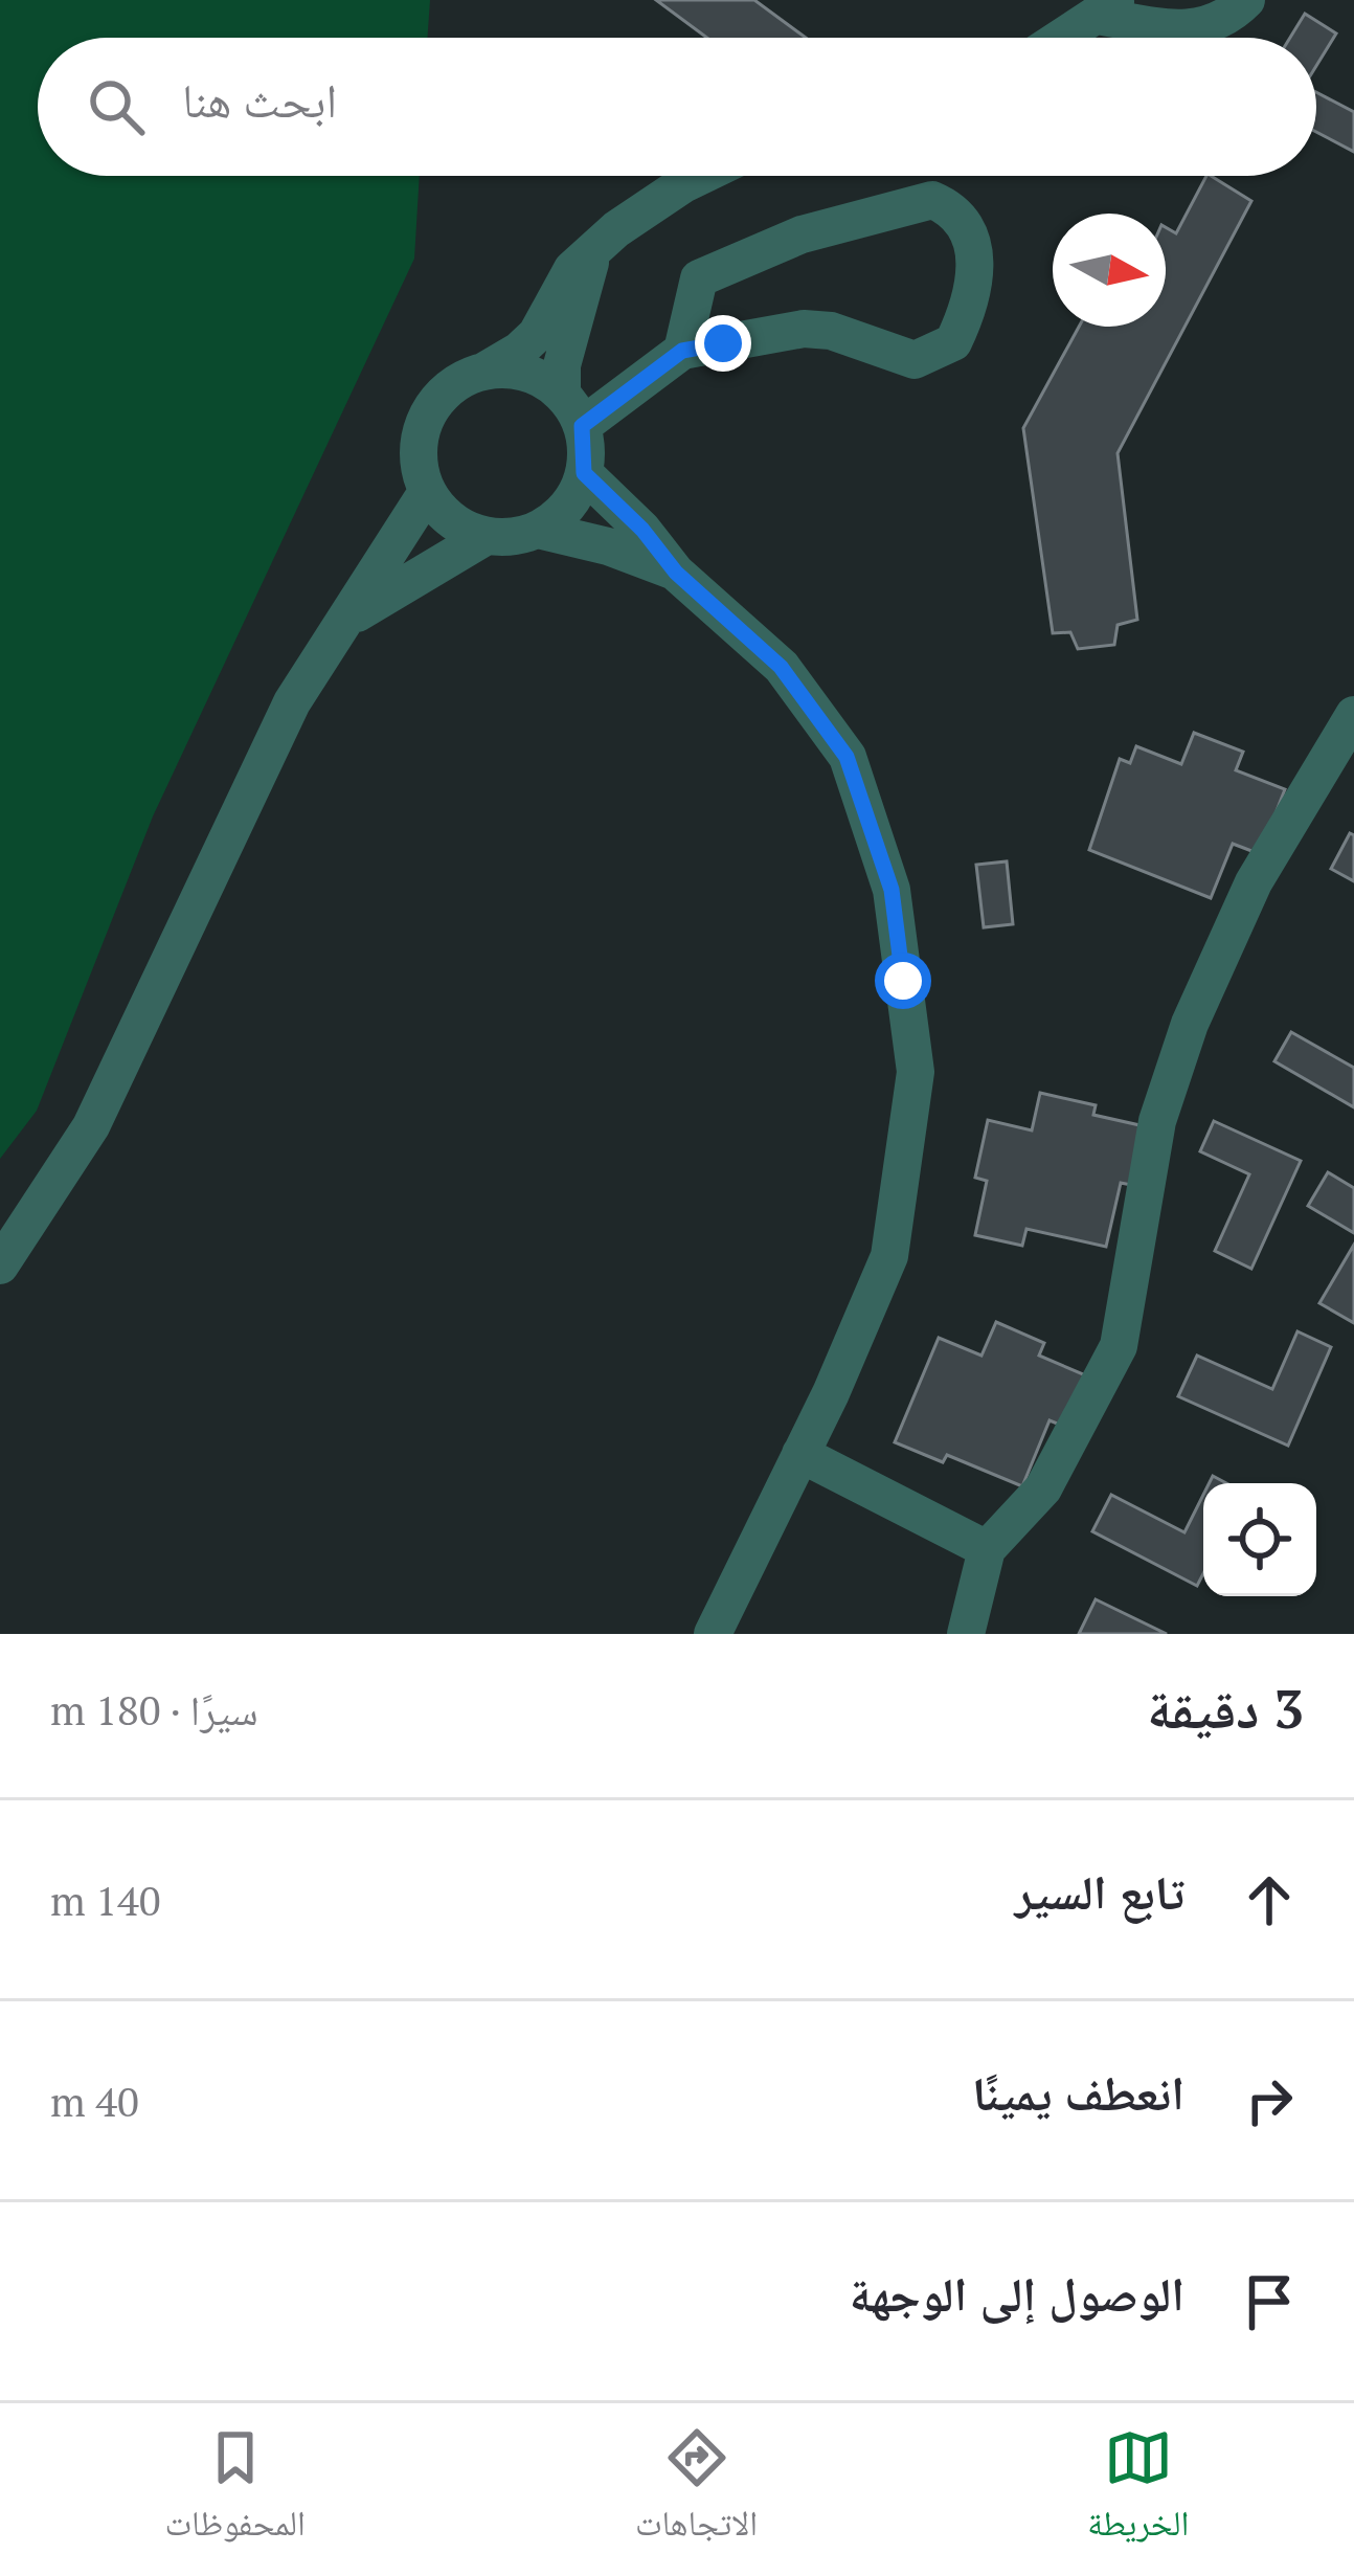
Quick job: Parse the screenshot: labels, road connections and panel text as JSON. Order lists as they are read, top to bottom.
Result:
{
  "north": "right",
  "page": {
    "search": "ابحث هنا",
    "heading": ["3 دقيقة", "سيرًا · 180 m"],
    "list": [
      ["تابع السير", "140 m"],
      ["انعطف يمينًا", "40 m"],
      "الوصول إلى الوجهة"
    ],
    "nav": ["الخريطة", "الاتجاهات", "المحفوظات"]
  }
}
